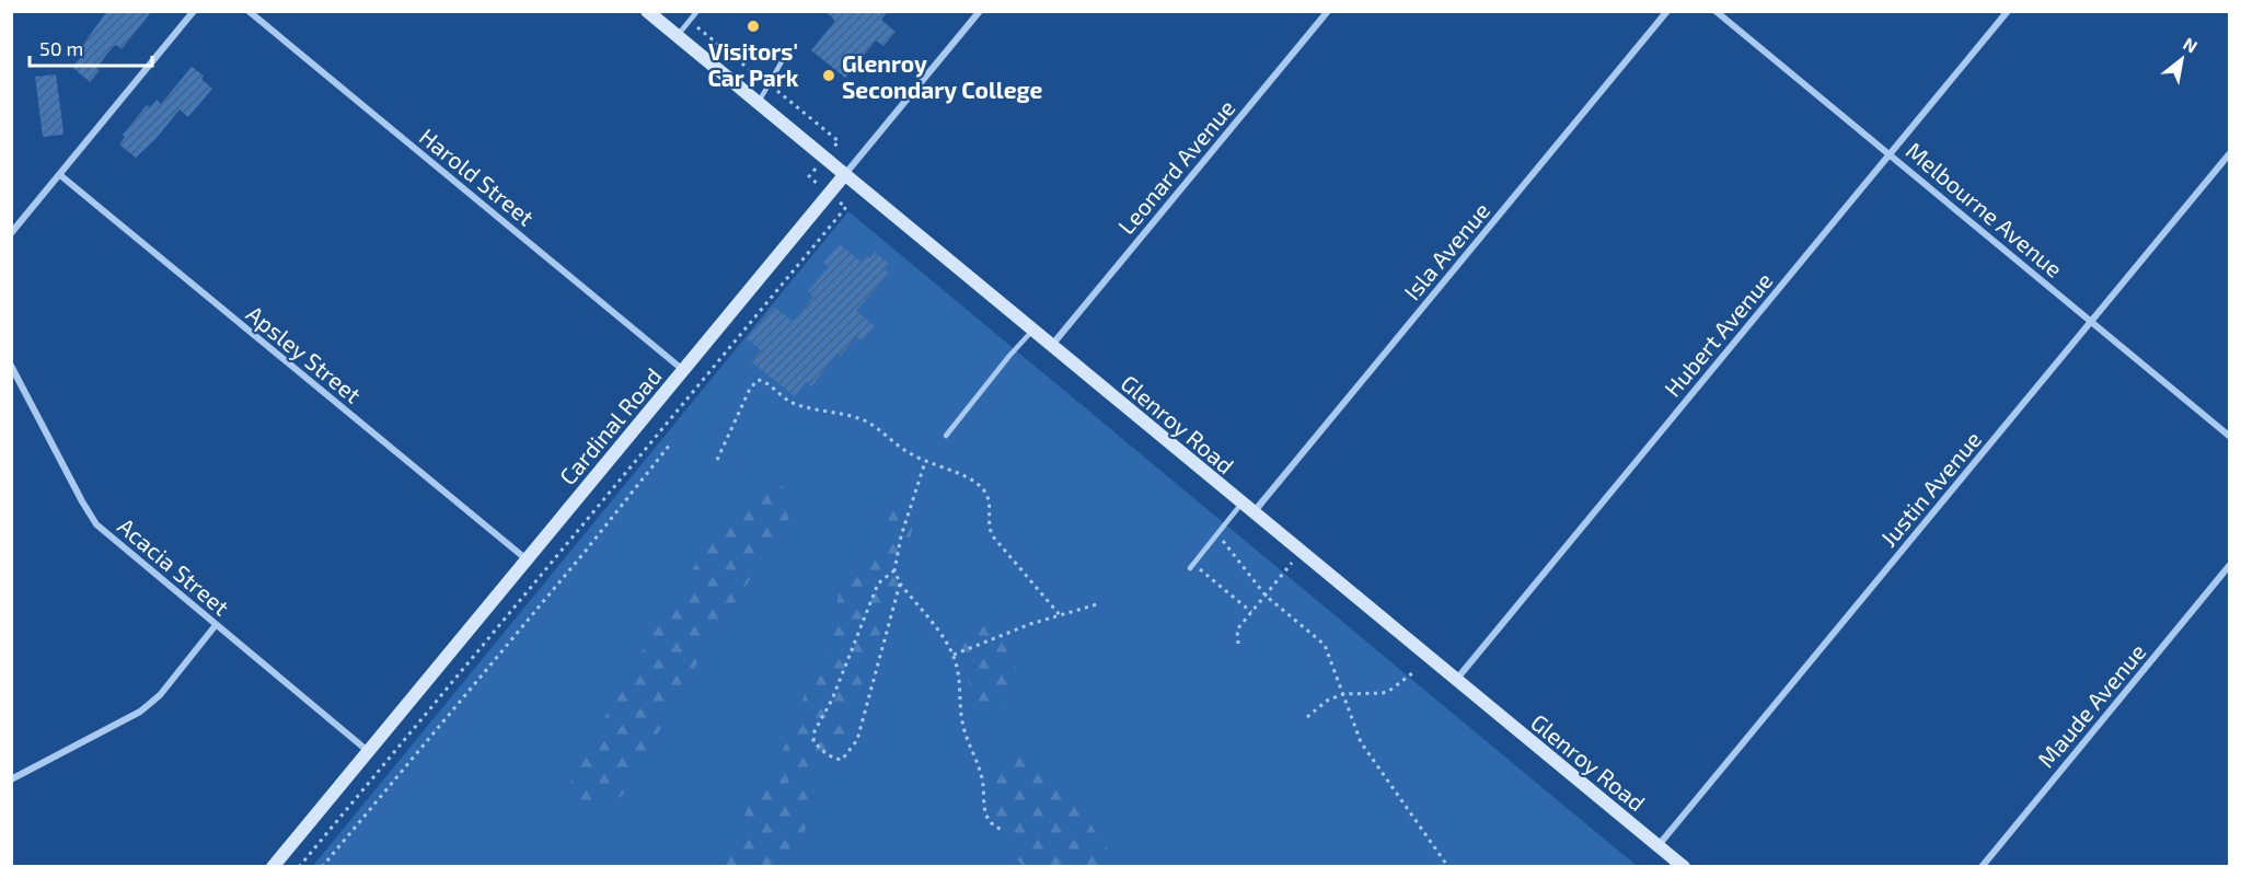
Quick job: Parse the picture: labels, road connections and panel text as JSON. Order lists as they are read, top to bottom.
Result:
{
  "streets": {
    "street": [
      "Leonard Avenue",
      "Harold Street",
      "Melbourne Avenue",
      "Isla Avenue",
      "Hubert Avenue",
      "Apsley Street",
      "Glenroy Road",
      "Cardinal Road",
      "Justin Avenue",
      "Acacia Street",
      "Maude Avenue"
    ]
  },
  "crossings": [
    ["Leonard Avenue", "Glenroy Road"],
    ["Harold Street", "Cardinal Road"],
    ["Melbourne Avenue", "Hubert Avenue"],
    ["Melbourne Avenue", "Justin Avenue"],
    ["Isla Avenue", "Glenroy Road"],
    ["Hubert Avenue", "Glenroy Road"],
    ["Apsley Street", "Cardinal Road"],
    ["Glenroy Road", "Cardinal Road"],
    ["Glenroy Road", "Justin Avenue"],
    ["Cardinal Road", "Acacia Street"]
  ],
  "places": ["Visitors' Car Park", "Glenroy Secondary College"],
  "scale_bar": "50 m",
  "north": "top right"
}
